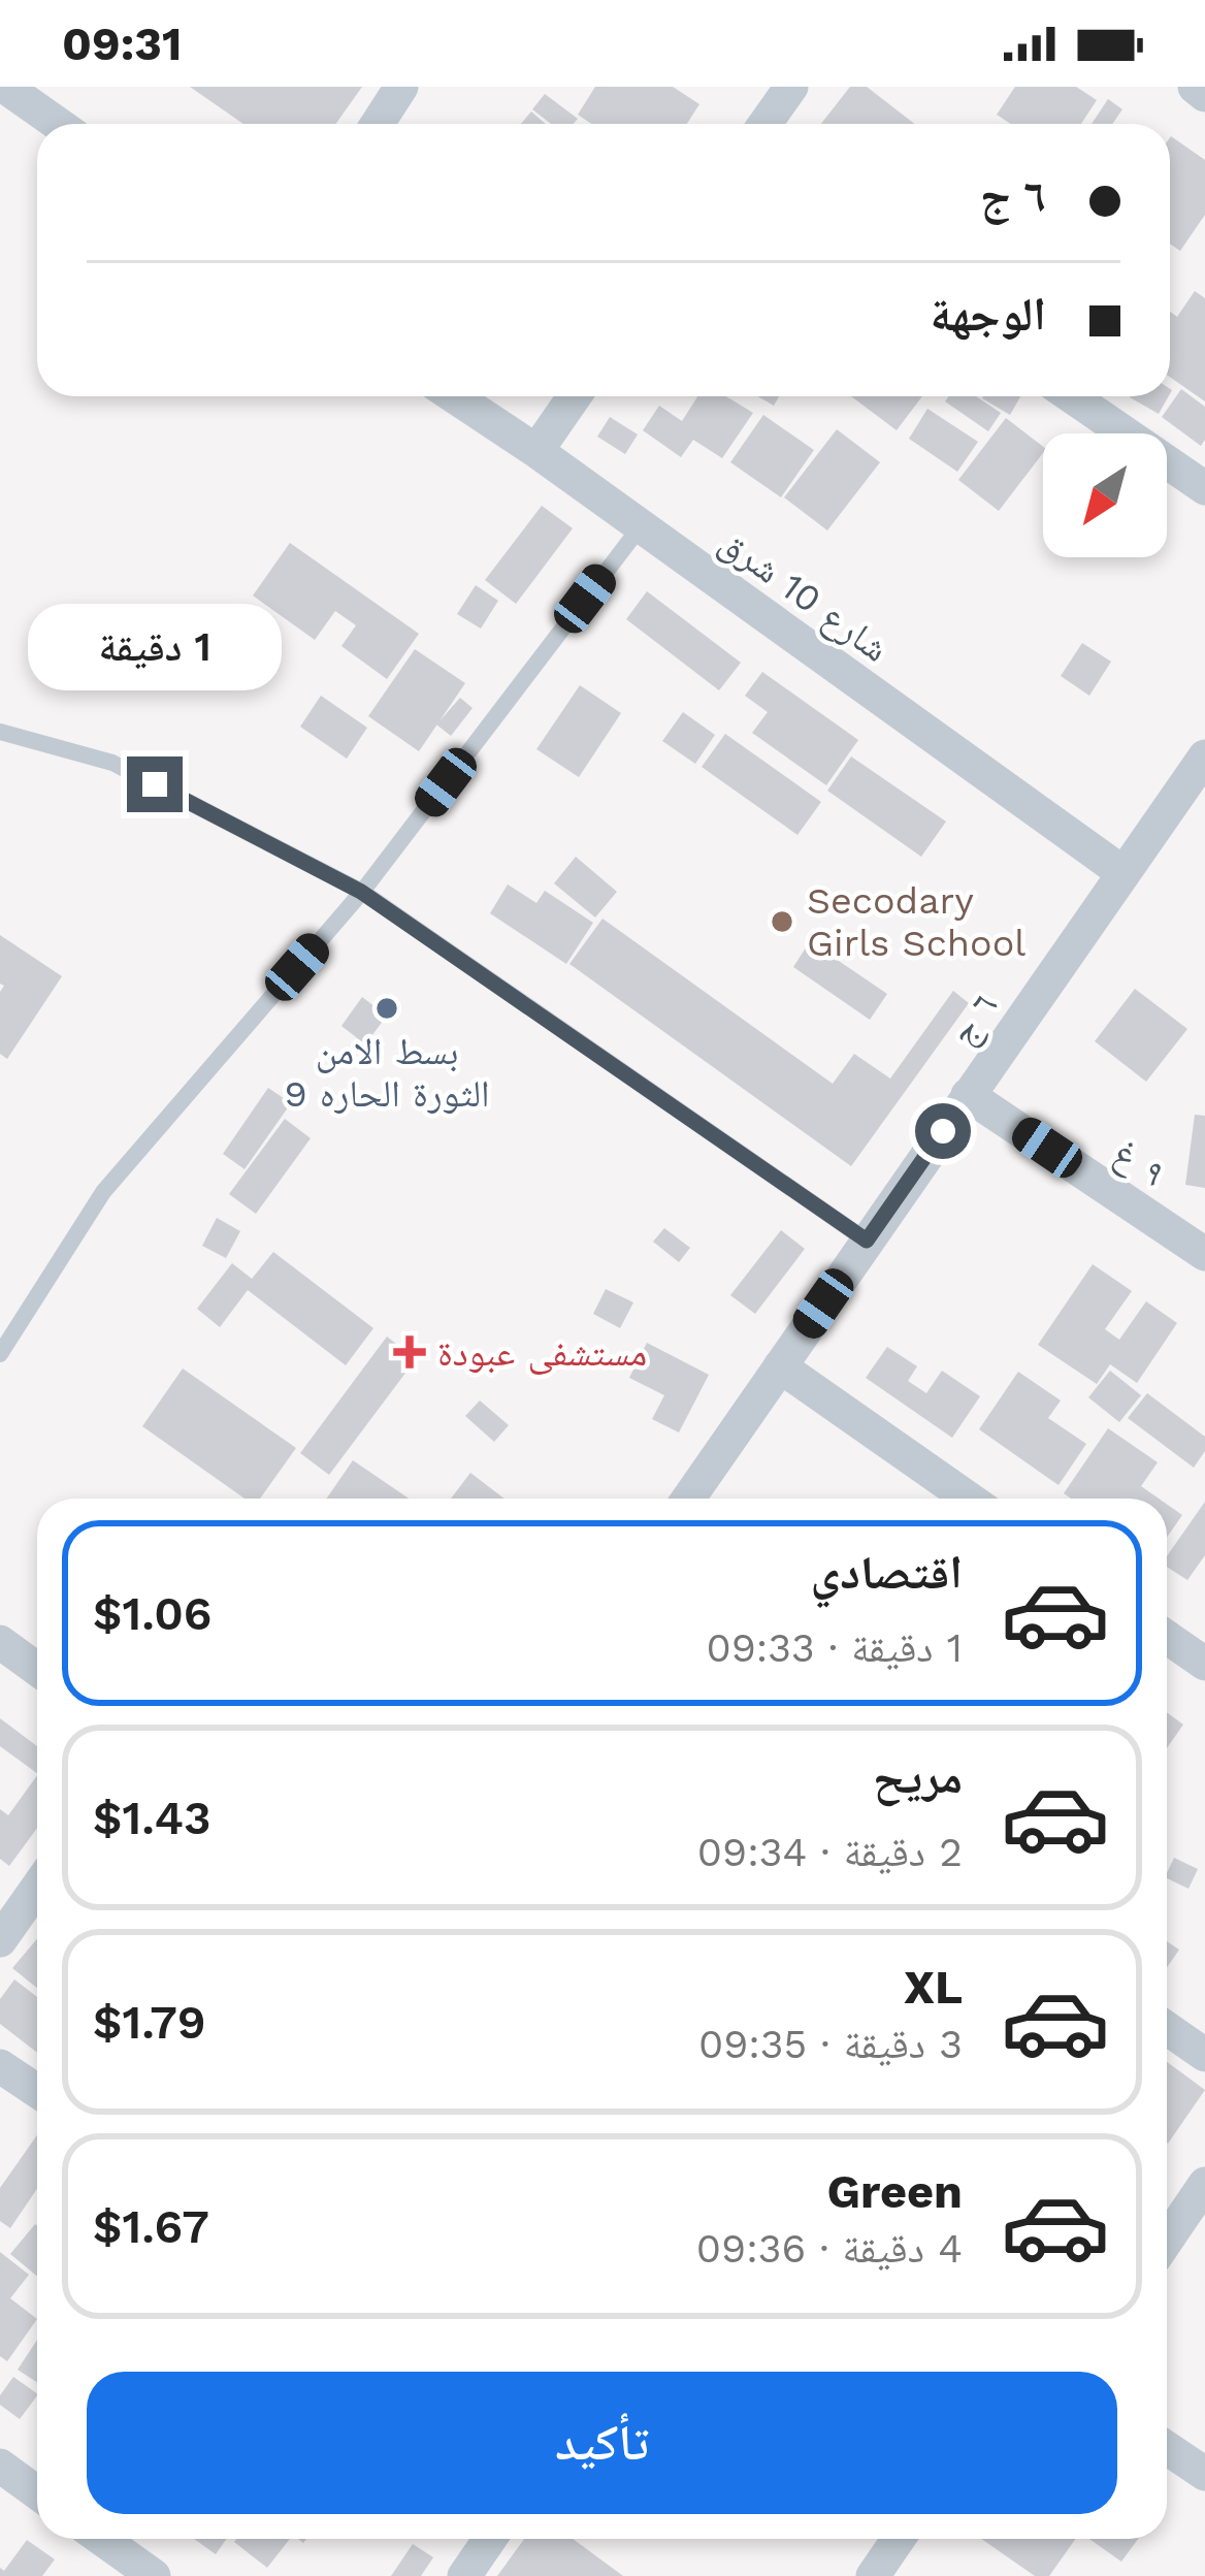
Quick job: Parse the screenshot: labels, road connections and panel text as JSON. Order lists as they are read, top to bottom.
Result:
{
  "streets": {
    "street": ["شارع 10 شرق", "٦ ج", "٩ غ"]
  },
  "crossings": [
    ["شارع 10 شرق", "٦ ج"],
    ["٦ ج", "٩ غ"]
  ],
  "places": {
    "other": ["Secodary Girls School", "بسط الامن الثورة الحاره 9"],
    "health": ["مستشفى عبودة"]
  },
  "north": "bottom left",
  "page": {
    "status": "09:31",
    "banner": ["٦ ج", "الوجهة"],
    "bubble": "1 دقيقة",
    "list": [
      {
        "name": "اقتصادي",
        "note": "1 دقيقة · 09:33",
        "value": "$1.06"
      },
      {
        "name": "مريح",
        "note": "2 دقيقة · 09:34",
        "value": "$1.43"
      },
      {
        "name": "XL",
        "note": "3 دقيقة · 09:35",
        "value": "$1.79"
      },
      {
        "name": "Green",
        "note": "4 دقيقة · 09:36",
        "value": "$1.67"
      }
    ],
    "buttons": "تأكيد"
  }
}
